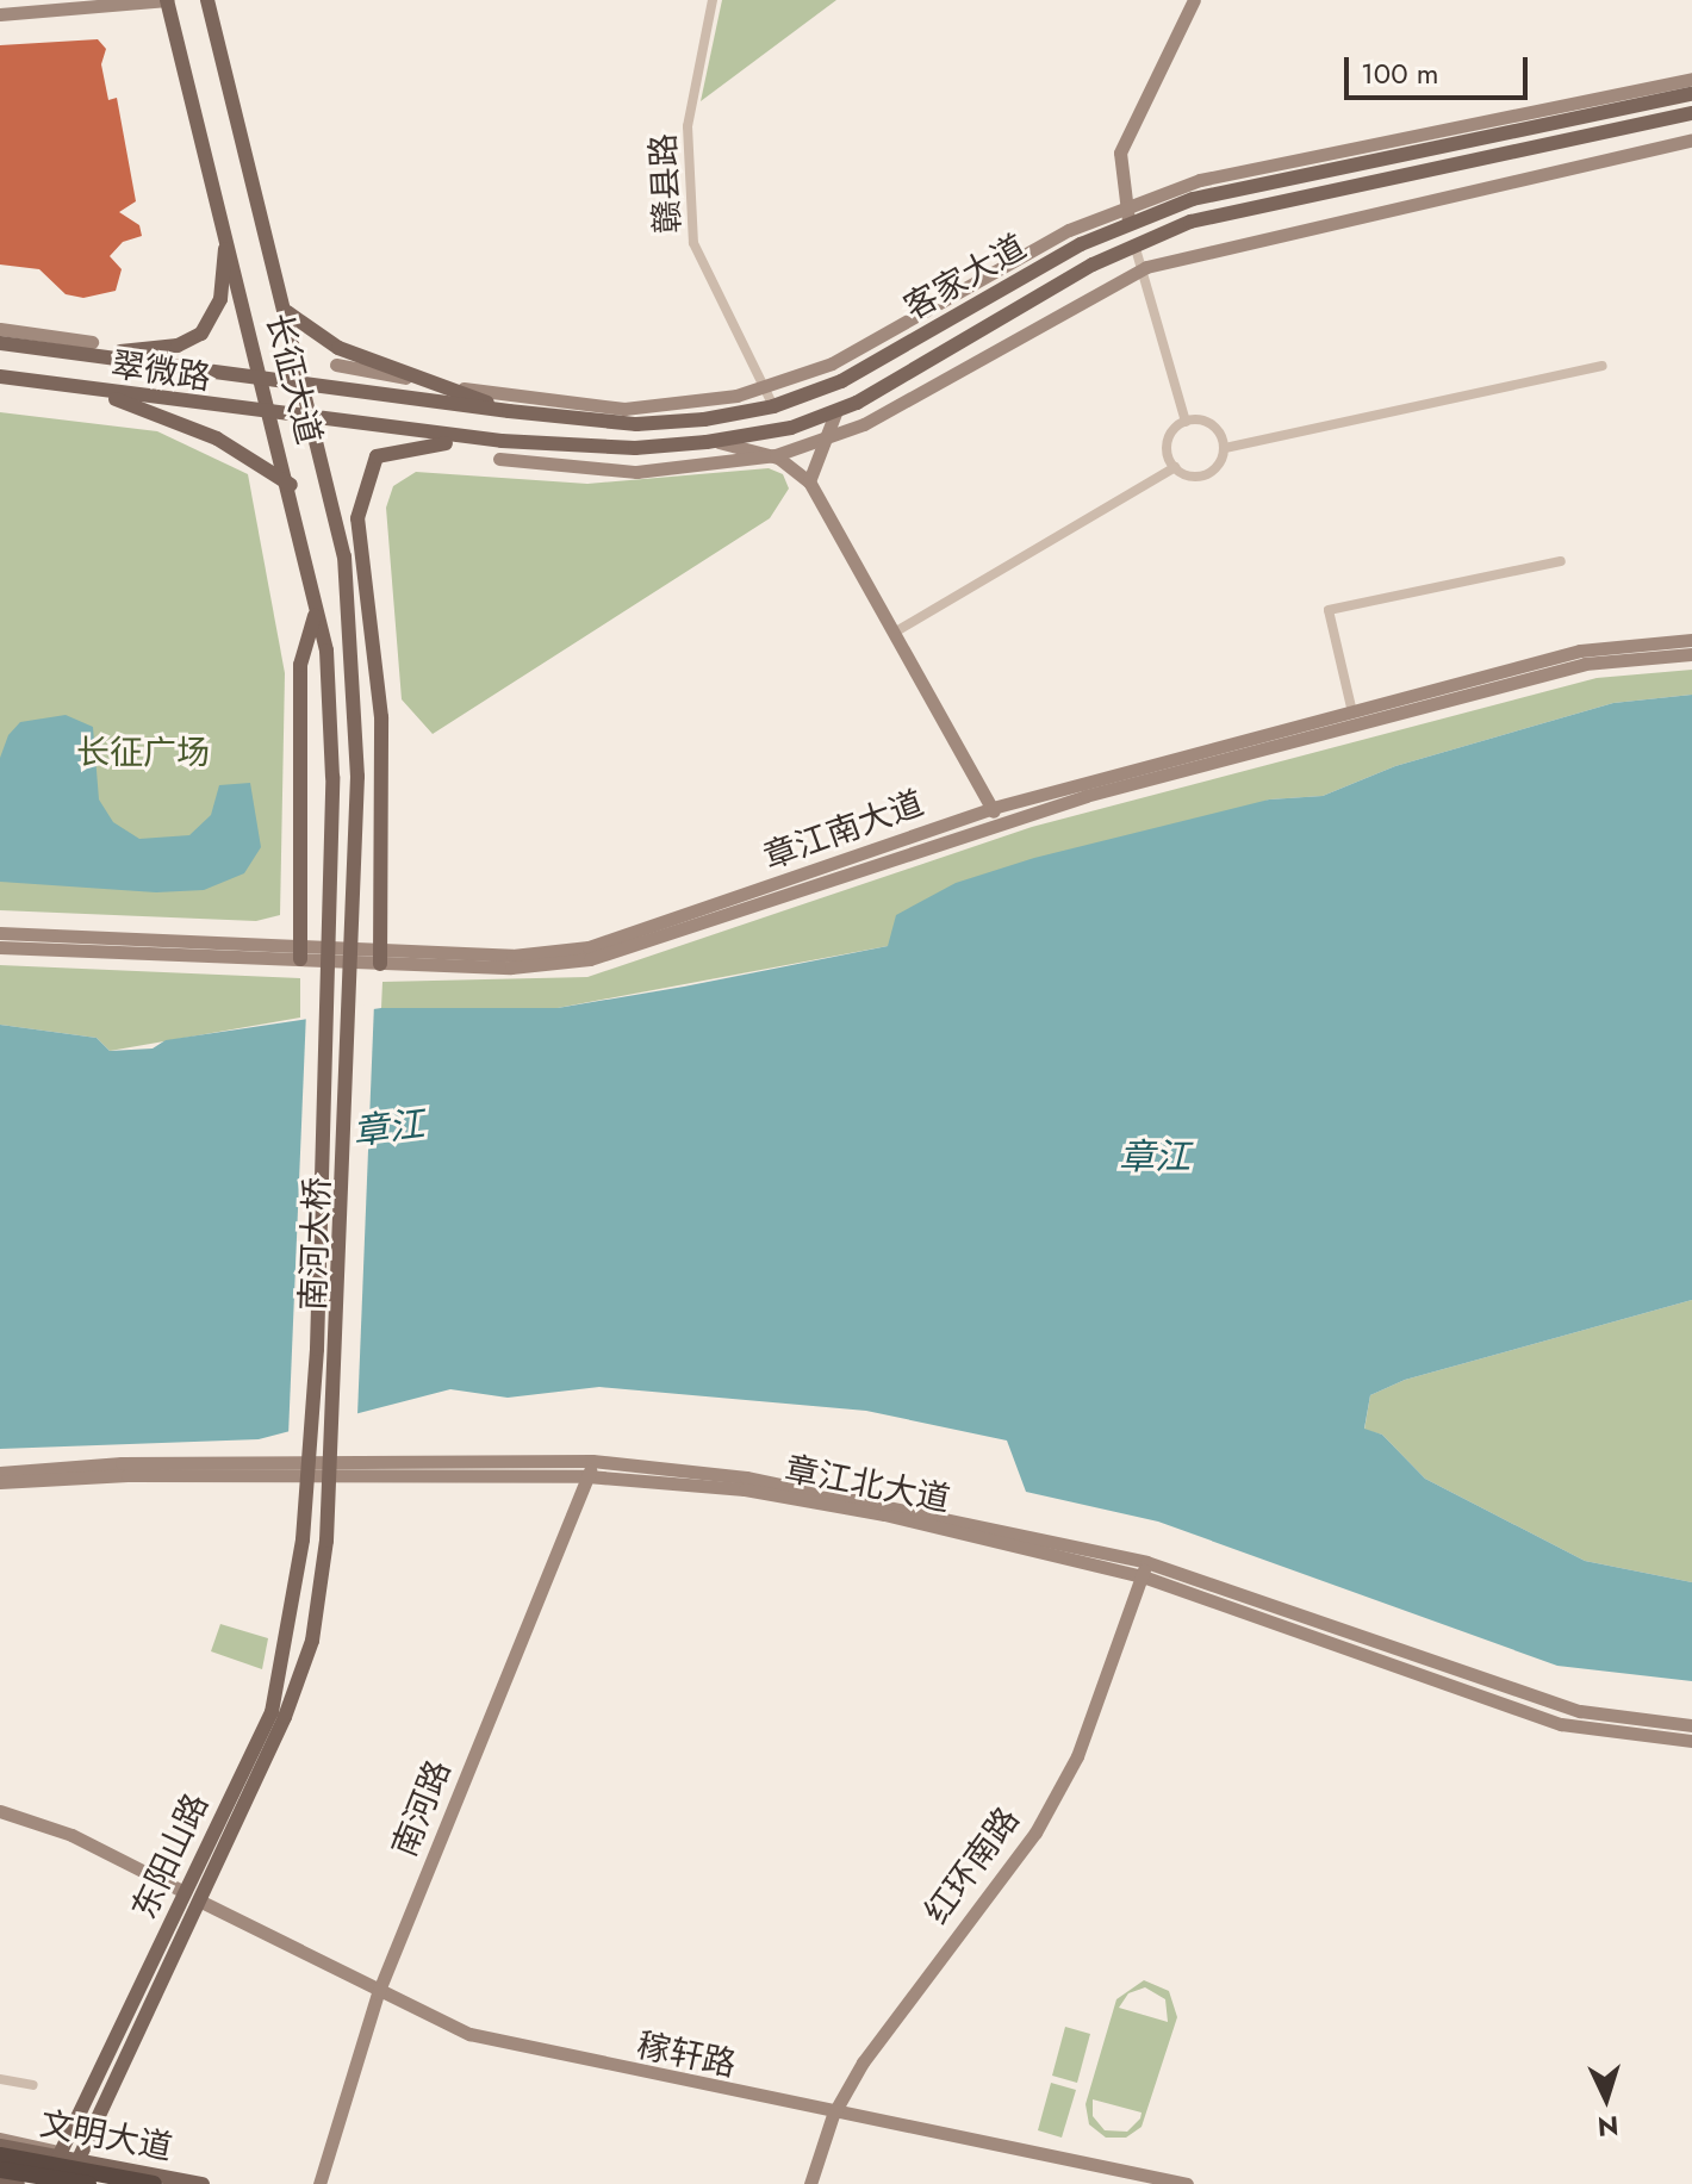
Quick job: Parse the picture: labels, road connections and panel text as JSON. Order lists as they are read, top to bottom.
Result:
{
  "streets": {
    "main road": [
      "客家大道",
      "翠微路",
      "长征大道",
      "南河大桥",
      "东阳山路",
      "文明大道"
    ],
    "street": [
      "赣县路",
      "章江南大道",
      "章江北大道",
      "南河路",
      "红环南路",
      "稼轩路"
    ]
  },
  "crossings": [
    ["赣县路", "客家大道"],
    ["客家大道", "翠微路"],
    ["客家大道", "长征大道"],
    ["翠微路", "长征大道"],
    ["长征大道", "南河大桥"],
    ["南河大桥", "东阳山路"],
    ["章江北大道", "南河路"],
    ["章江北大道", "红环南路"],
    ["南河路", "稼轩路"],
    ["东阳山路", "稼轩路"],
    ["东阳山路", "文明大道"],
    ["红环南路", "稼轩路"]
  ],
  "water": ["章江"],
  "parks": ["长征广场"],
  "scale_bar": "100 m",
  "north": "bottom"
}
